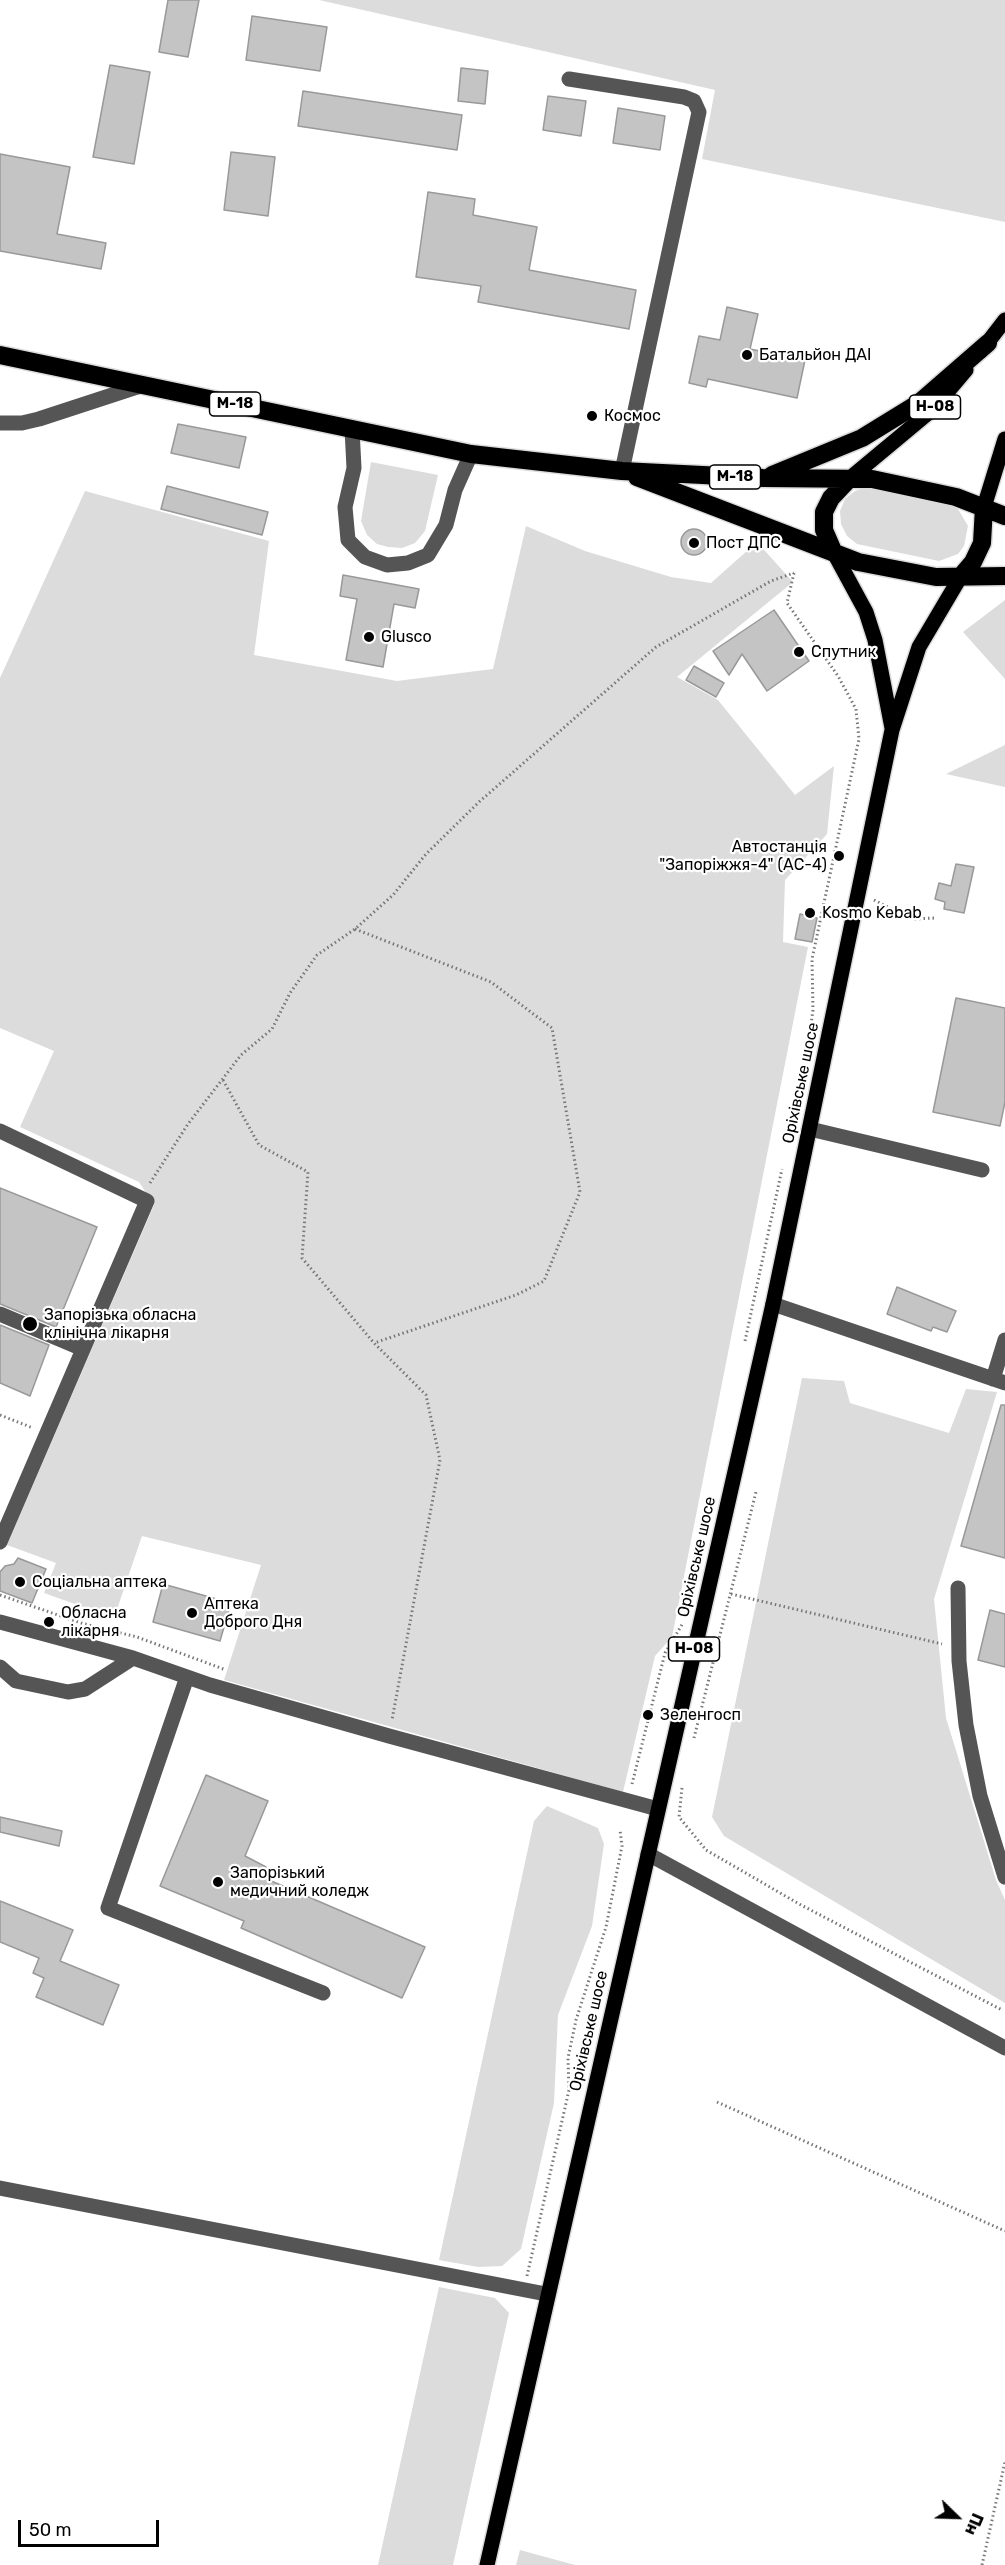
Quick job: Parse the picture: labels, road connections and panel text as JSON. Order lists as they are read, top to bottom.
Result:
{
  "streets": {
    "highway": ["М-18", "Н-08"],
    "main road": ["Оріхівське шосе"]
  },
  "crossings": [
    ["М-18", "Н-08"],
    ["М-18", "Оріхівське шосе"],
    ["Н-08", "Оріхівське шосе"]
  ],
  "places": [
    "Батальйон ДАI",
    "Космос",
    "Пост ДПС",
    "Glusco",
    "Спутник",
    "Автостанція \"Запоріжжя-4\" (АС-4)",
    "Kosmo Kebab",
    "Запорізька обласна клінічна лікарня",
    "Соціальна аптека",
    "Аптека Доброго Дня",
    "Обласна лікарня",
    "Зеленгосп",
    "Запорізький медичний коледж"
  ],
  "scale_bar": "50 m",
  "north": "bottom right"
}
